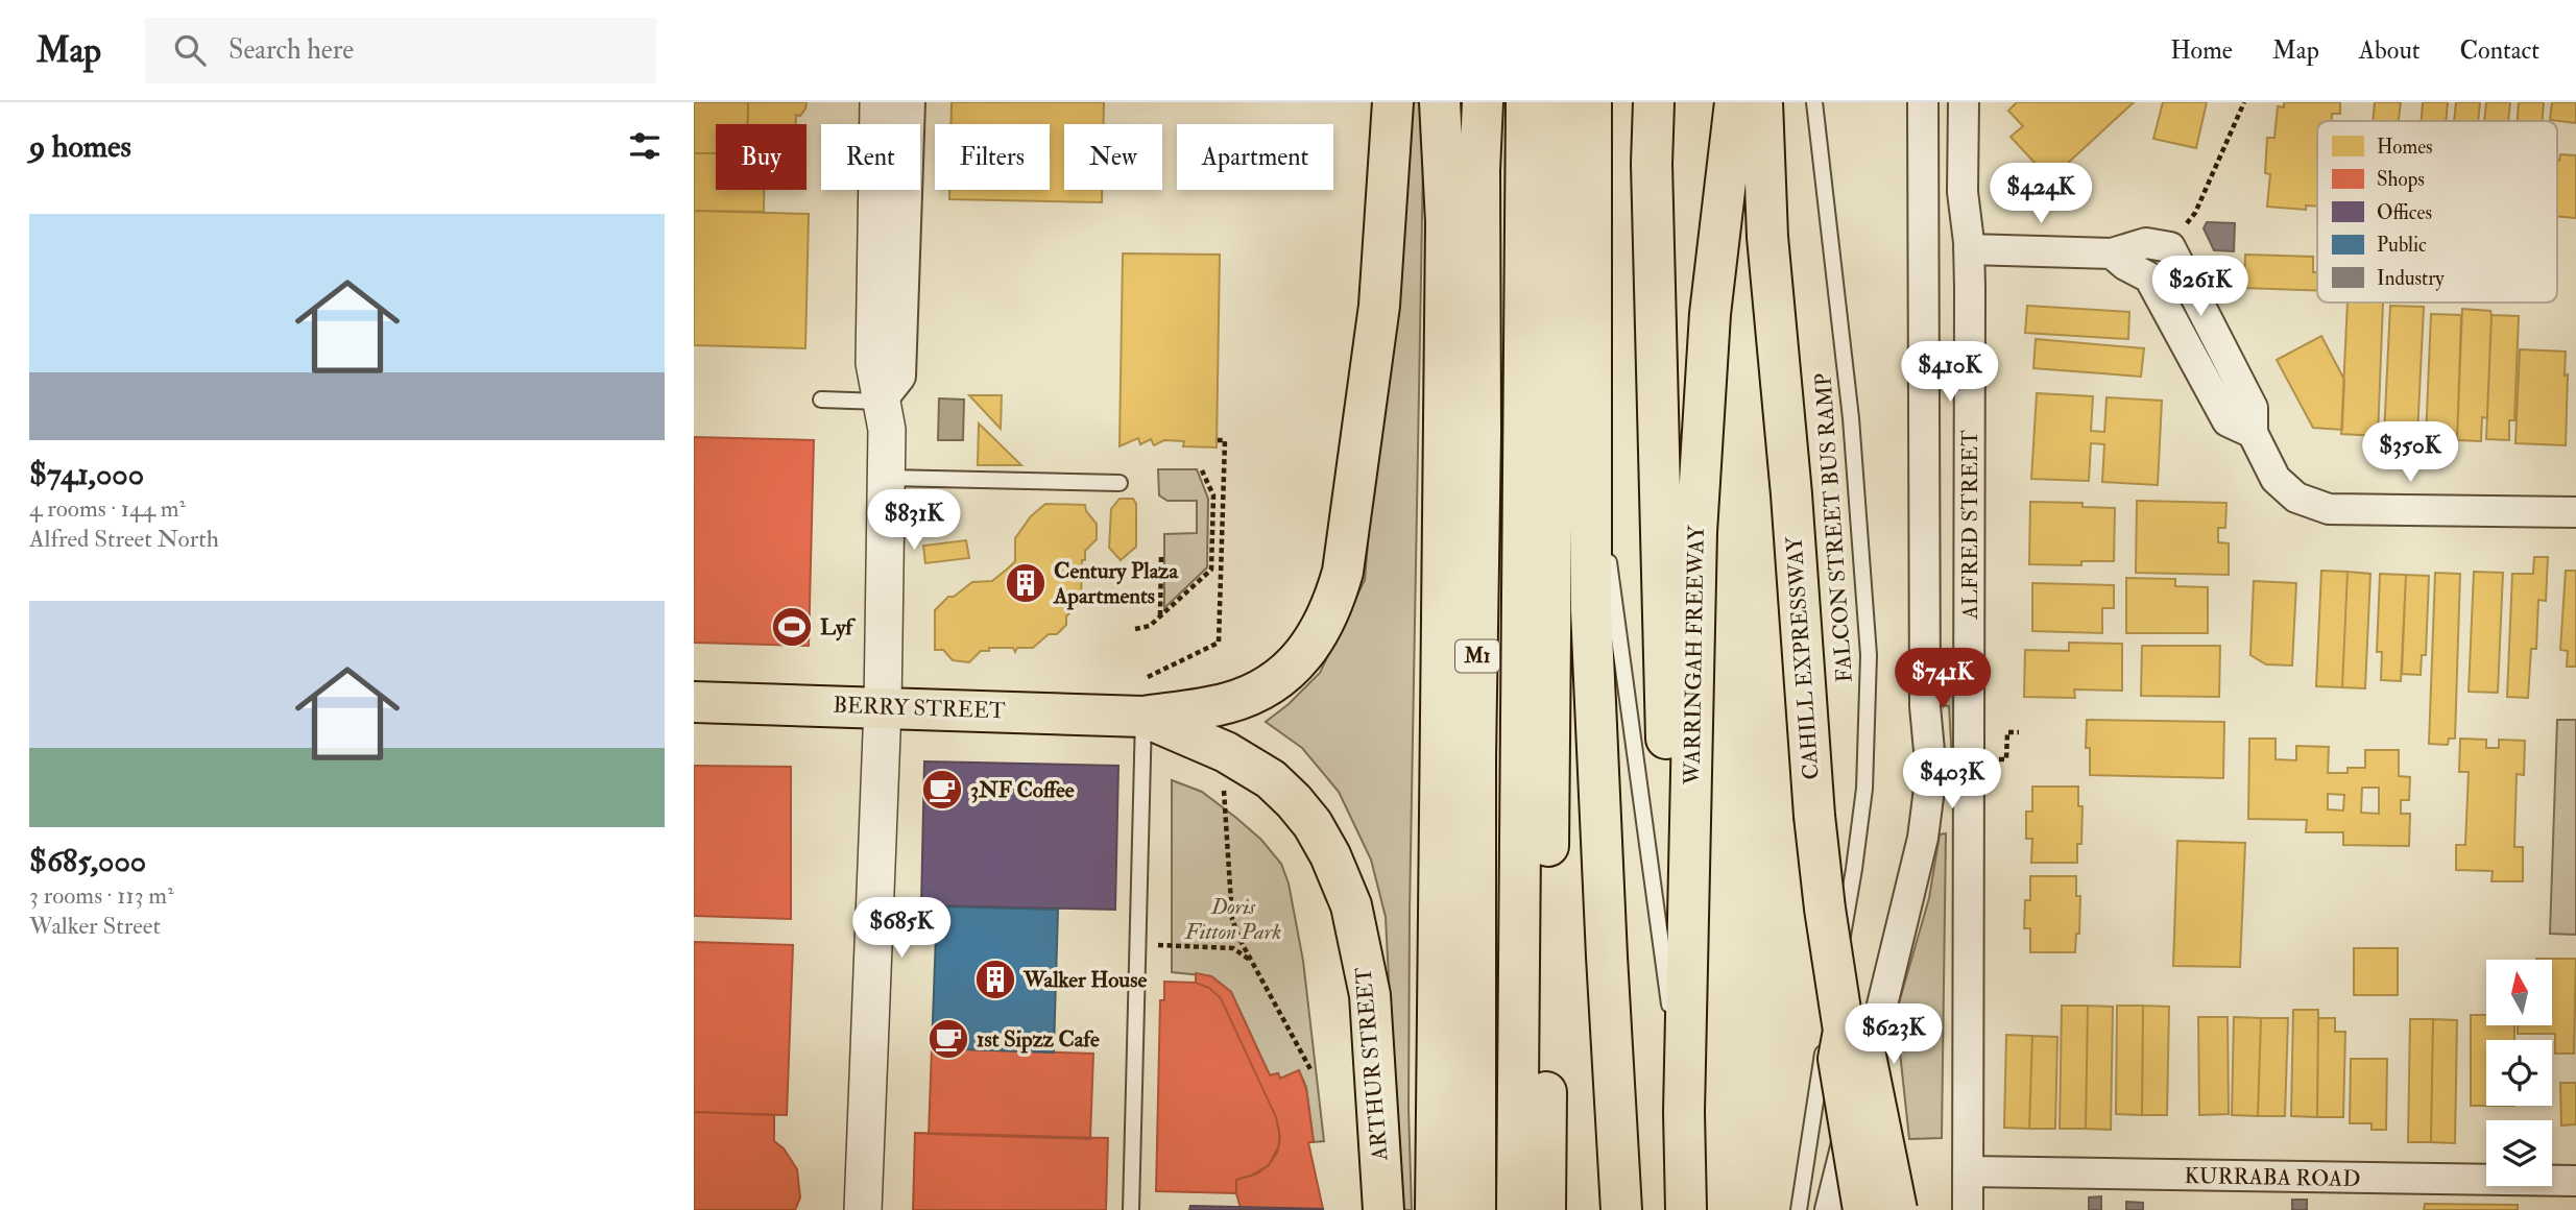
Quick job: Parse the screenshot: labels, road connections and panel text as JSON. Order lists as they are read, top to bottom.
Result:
{
  "streets": {
    "main road": [
      "WARRINGAH FREEWAY",
      "M1",
      "CAHILL EXPRESSWAY",
      "BERRY STREET",
      "ARTHUR STREET"
    ],
    "street": ["ALFRED STREET", "KURRABA ROAD"],
    "lane": ["FALCON STREET BUS RAMP"]
  },
  "crossings": [
    ["ALFRED STREET", "KURRABA ROAD"],
    ["FALCON STREET BUS RAMP", "CAHILL EXPRESSWAY"],
    ["BERRY STREET", "ARTHUR STREET"]
  ],
  "parks": ["Doris Fitton Park"],
  "places": {
    "building": ["Century Plaza Apartments", "Walker House"],
    "sports": ["Lyf"],
    "cafe": ["3NF Coffee", "1st Sipzz Cafe"]
  },
  "legend": [
    "Homes",
    "Shops",
    "Offices",
    "Public",
    "Industry"
  ],
  "north": "top",
  "page": {
    "header": "Map",
    "search": "Search here",
    "nav": [
      "Home",
      "Map",
      "About",
      "Contact"
    ],
    "heading": "9 homes",
    "chip": [
      "Buy",
      "Rent",
      "Filters",
      "New",
      "Apartment"
    ],
    "price": [
      "$424K",
      "$261K",
      "$410K",
      "$350K",
      "$831K",
      "$741K",
      "$403K",
      "$685K",
      "$623K"
    ],
    "list": [
      {
        "name": "$741,000",
        "note": "4 rooms · 144 m² · Alfred Street North"
      },
      {
        "name": "$685,000",
        "note": "3 rooms · 113 m² · Walker Street"
      }
    ]
  }
}
